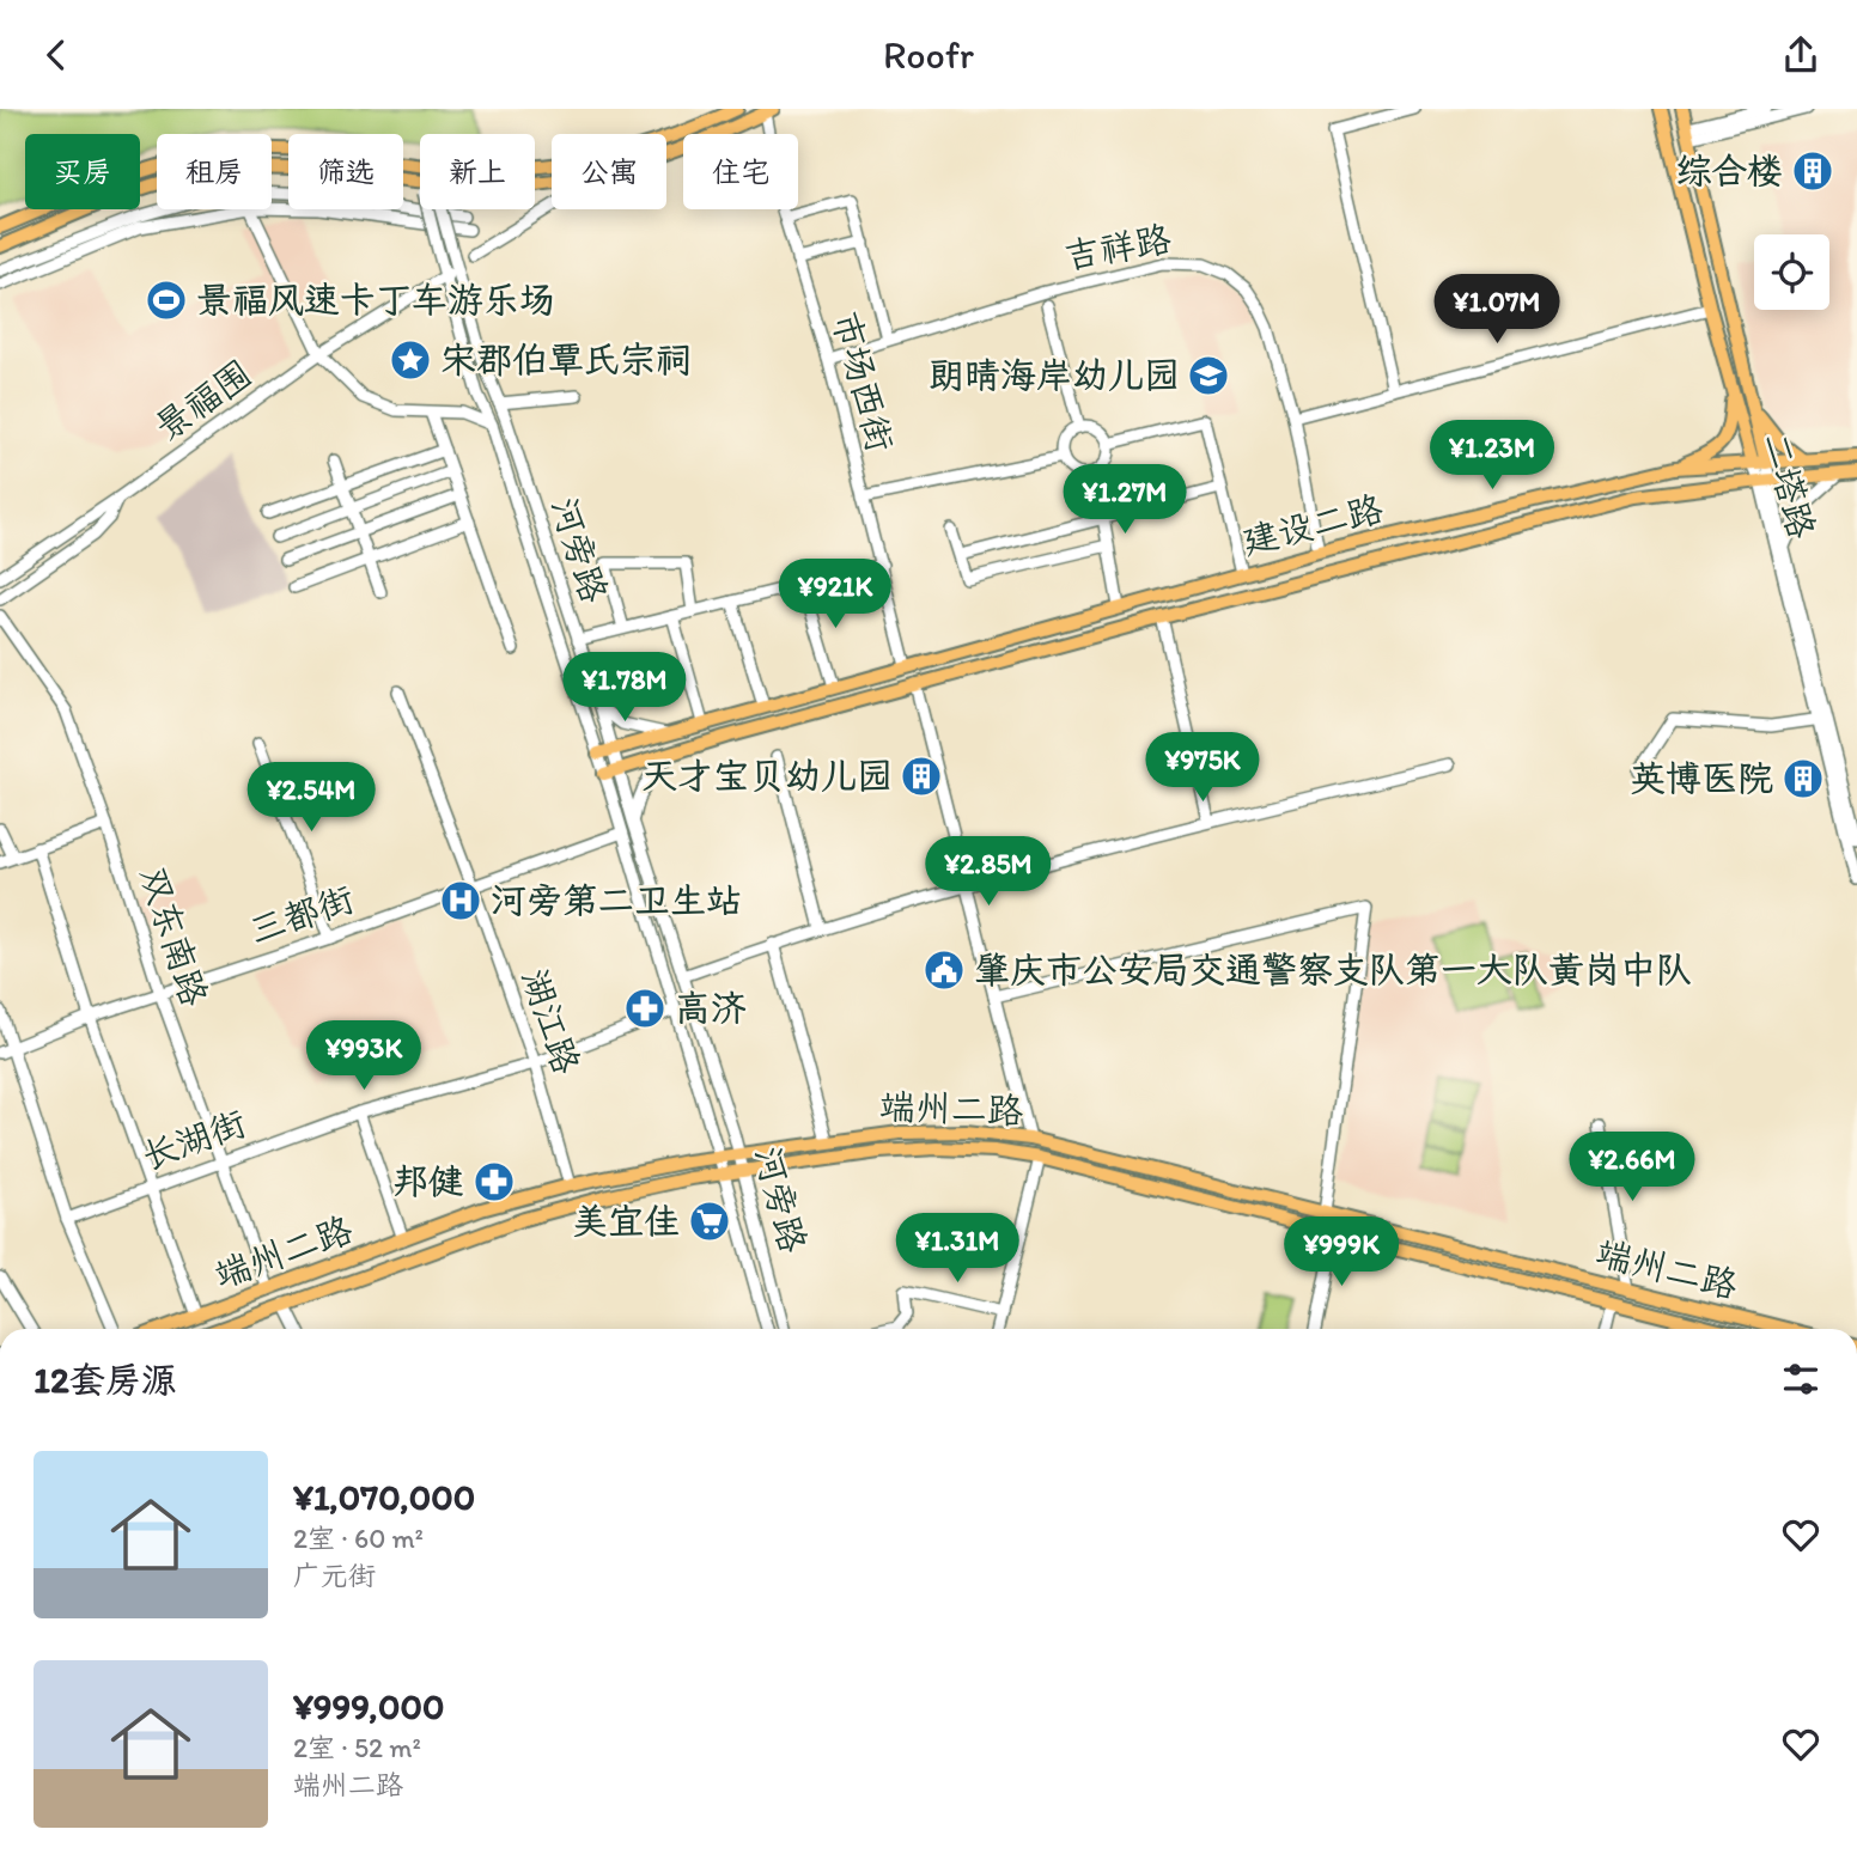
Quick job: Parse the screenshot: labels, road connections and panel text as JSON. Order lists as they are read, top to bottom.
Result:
{
  "streets": {
    "main road": ["二塔路", "建设二路", "端州二路"],
    "street": [
      "吉祥路",
      "市场西街",
      "景福围",
      "河旁路",
      "三都街",
      "双东南路",
      "湖江路",
      "长湖街"
    ]
  },
  "crossings": [
    ["吉祥路", "市场西街"],
    ["吉祥路", "建设二路"],
    ["市场西街", "建设二路"],
    ["景福围", "河旁路"],
    ["二塔路", "建设二路"],
    ["建设二路", "河旁路"],
    ["河旁路", "三都街"],
    ["河旁路", "端州二路"],
    ["河旁路", "长湖街"],
    ["三都街", "双东南路"],
    ["三都街", "湖江路"],
    ["双东南路", "端州二路"],
    ["双东南路", "长湖街"],
    ["湖江路", "端州二路"],
    ["湖江路", "长湖街"]
  ],
  "places": {
    "building": ["综合楼", "天才宝贝幼儿园", "英博医院"],
    "sports": ["景福风速卡丁车游乐场"],
    "place": ["宋郡伯覃氏宗祠"],
    "school or university": ["朗晴海岸幼儿园"],
    "hospital": ["河旁第二卫生站"],
    "public building": ["肇庆市公安局交通警察支队第一大队黄岗中队"],
    "pharmacy": ["高济", "邦健"],
    "supermarket": ["美宜佳"]
  },
  "page": {
    "header": "Roofr",
    "chip": [
      "买房",
      "租房",
      "筛选",
      "新上",
      "公寓",
      "住宅"
    ],
    "price": [
      "¥1.07M",
      "¥1.23M",
      "¥1.27M",
      "¥921K",
      "¥1.78M",
      "¥975K",
      "¥2.54M",
      "¥2.85M",
      "¥993K",
      "¥2.66M",
      "¥1.31M",
      "¥999K"
    ],
    "heading": "12套房源",
    "list": [
      {
        "name": "¥1,070,000",
        "note": "2室 · 60 m² · 广元街"
      },
      {
        "name": "¥999,000",
        "note": "2室 · 52 m² · 端州二路"
      }
    ]
  }
}
